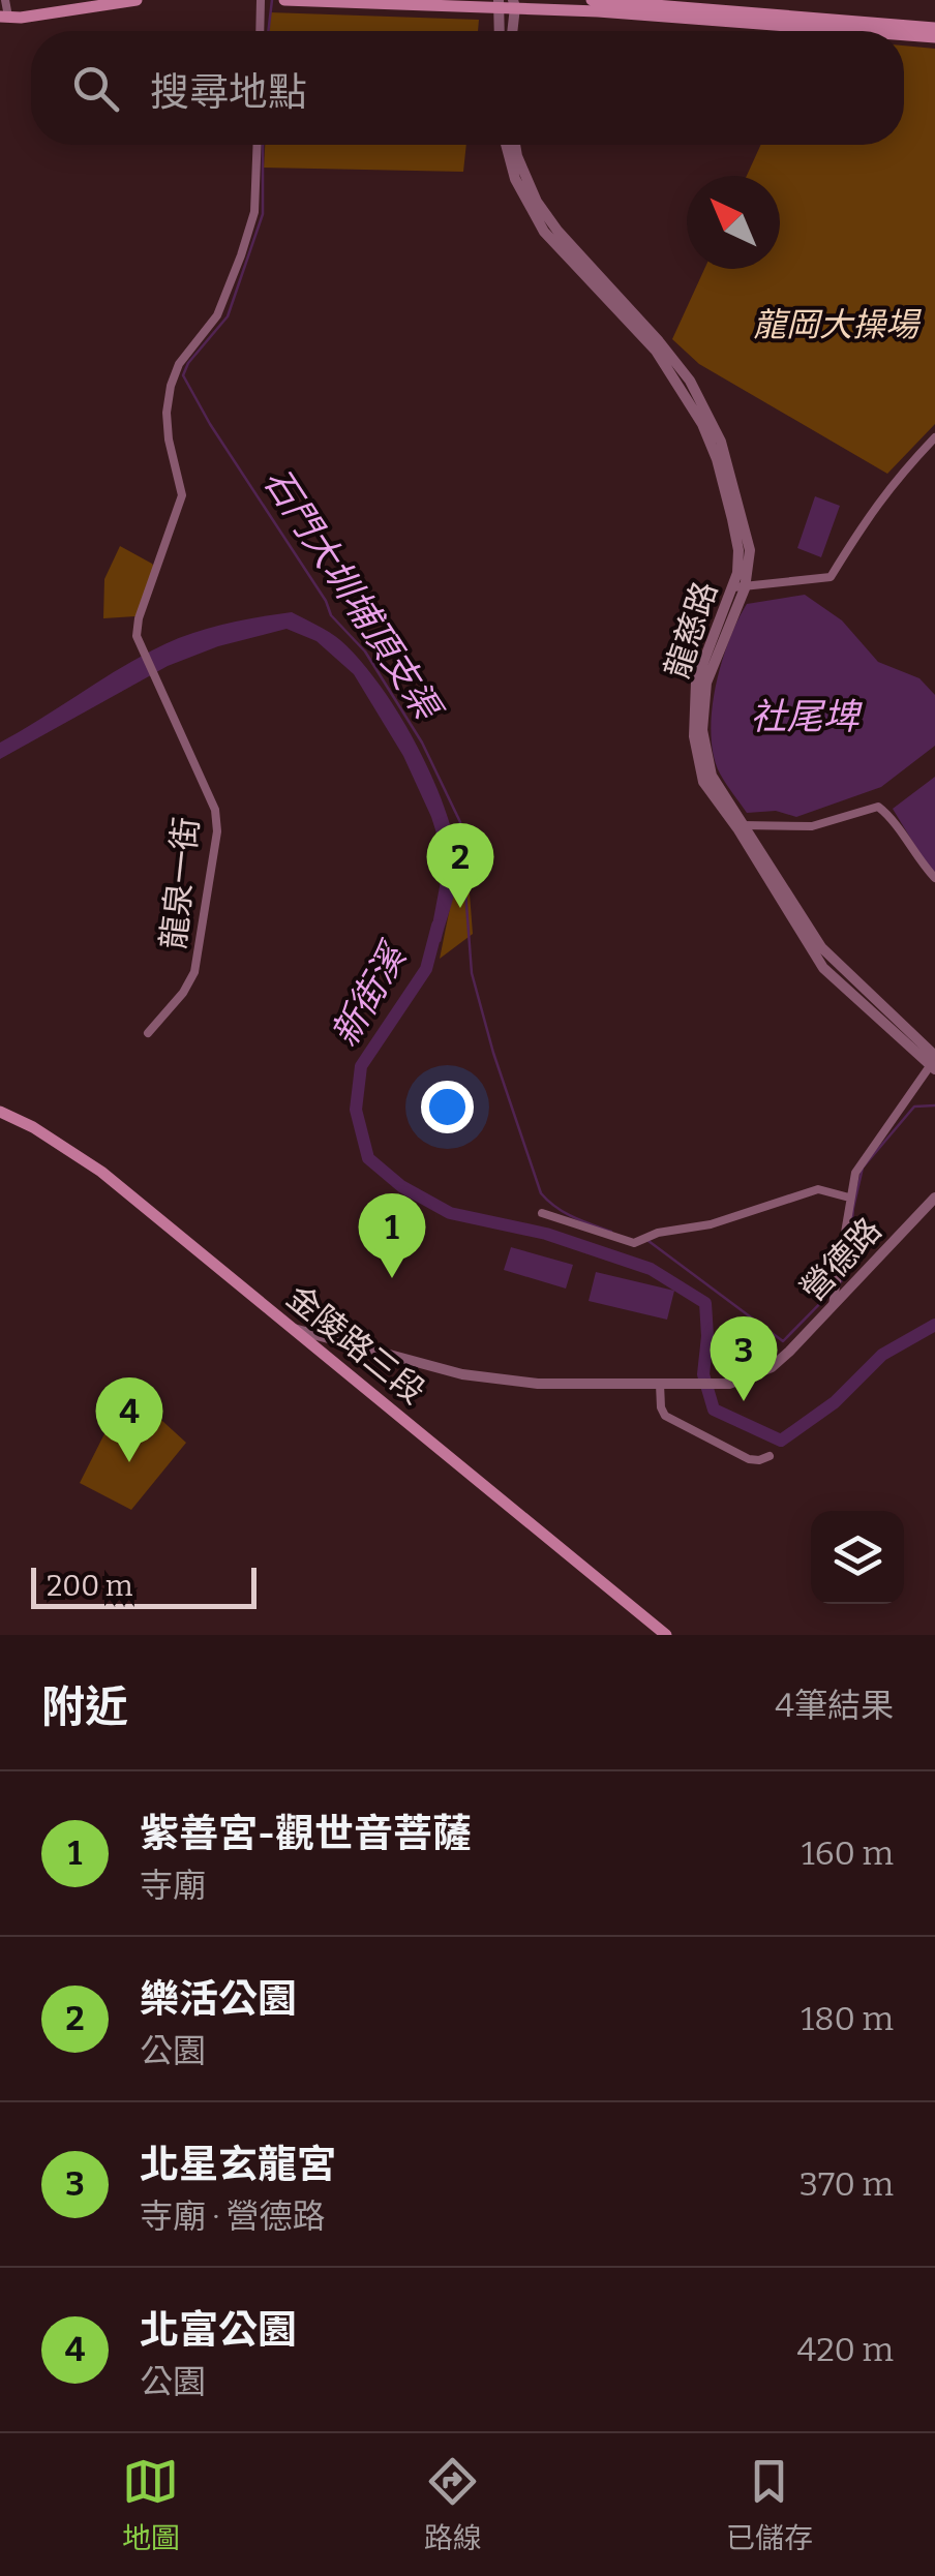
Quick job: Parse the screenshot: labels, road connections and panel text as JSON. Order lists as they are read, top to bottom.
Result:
{
  "streets": {
    "main road": ["金陵路三段"],
    "street": ["龍慈路", "龍泉一街", "營德路"]
  },
  "water": ["石門大圳埔頂支渠", "社尾埤", "新街溪"],
  "parks": ["龍岡大操場"],
  "scale_bar": "200 m",
  "north": "top left",
  "page": {
    "search": "搜尋地點",
    "pins": [
      "2",
      "1",
      "3",
      "4"
    ],
    "scale": "200 m",
    "heading": ["附近", "4筆結果"],
    "list": [
      {
        "mark": "1",
        "name": "紫善宮-觀世音菩薩",
        "note": "寺廟",
        "value": "160 m"
      },
      {
        "mark": "2",
        "name": "樂活公園",
        "note": "公園",
        "value": "180 m"
      },
      {
        "mark": "3",
        "name": "北星玄龍宮",
        "note": "寺廟 · 營德路",
        "value": "370 m"
      },
      {
        "mark": "4",
        "name": "北富公園",
        "note": "公園",
        "value": "420 m"
      }
    ],
    "nav": ["地圖", "路線", "已儲存"]
  }
}
